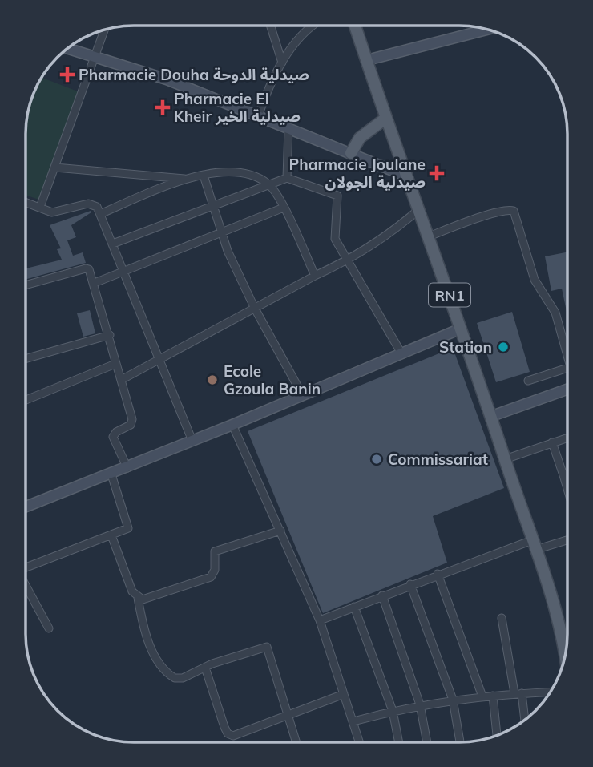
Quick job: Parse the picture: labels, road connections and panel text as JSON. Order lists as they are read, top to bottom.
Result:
{
  "streets": {
    "main road": ["RN1"]
  },
  "places": {
    "health": ["Pharmacie Douha صيدلية الدوحة", "Pharmacie El Kheir صيدلية الخير", "Pharmacie Joulane صيدلية الجولان"],
    "other": ["Station", "Ecole Gzoula Banin", "Commissariat"]
  }
}
